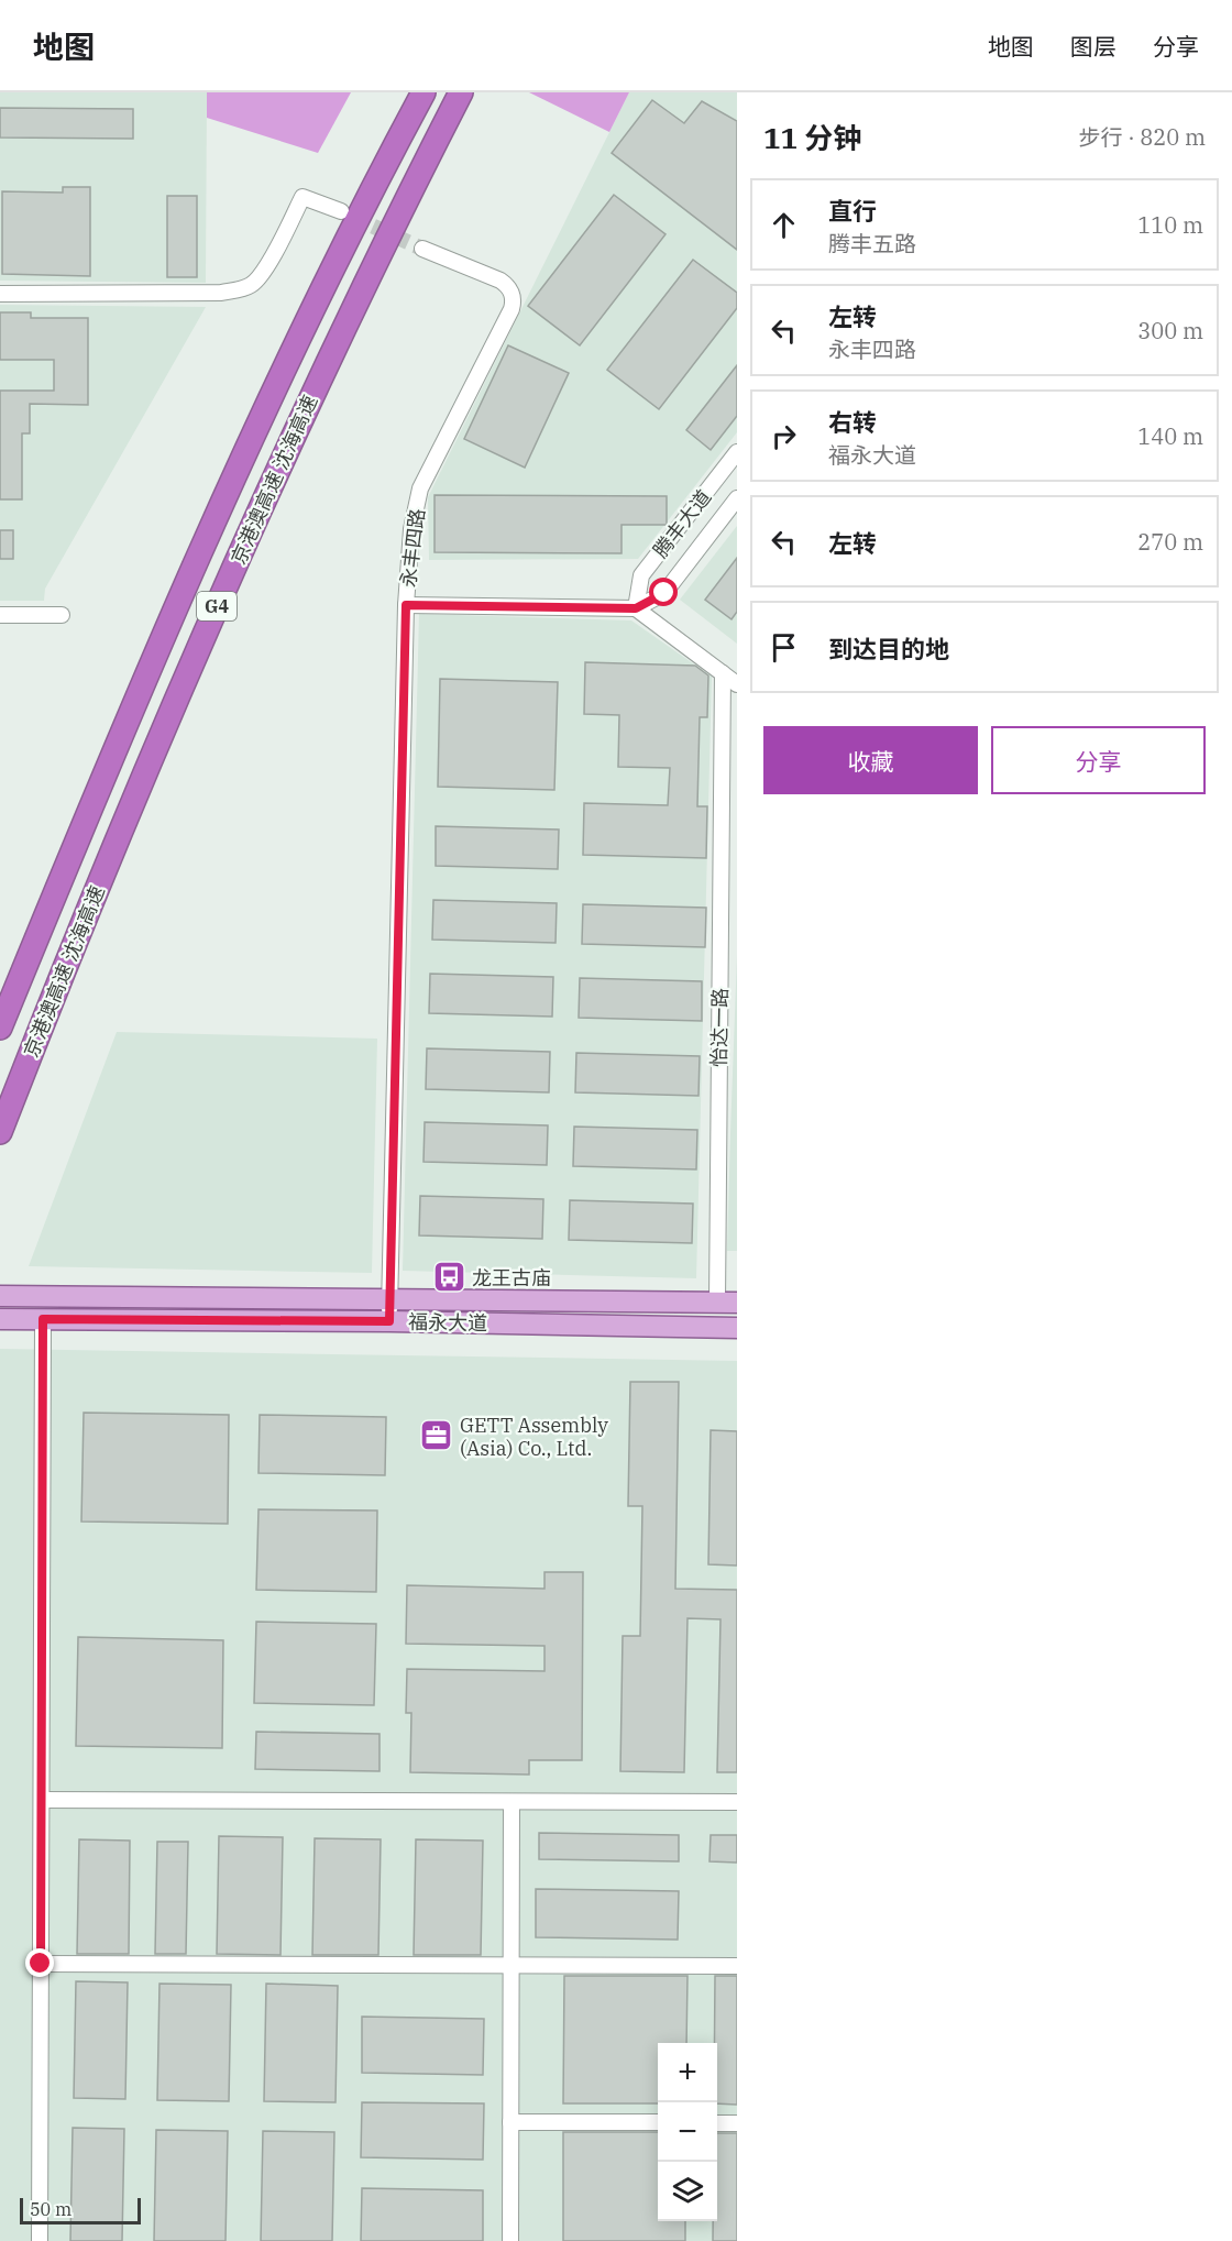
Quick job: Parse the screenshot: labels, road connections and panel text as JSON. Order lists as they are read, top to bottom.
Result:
{
  "streets": {
    "highway": ["京港澳高速 沈海高速", "G4"],
    "main road": ["福永大道"],
    "street": ["腾丰大道", "永丰四路", "怡达一路"]
  },
  "crossings": [
    ["永丰四路", "福永大道"],
    ["怡达一路", "福永大道"]
  ],
  "places": {
    "bus stop": ["龙王古庙"],
    "office": ["GETT Assembly (Asia) Co., Ltd."]
  },
  "scale_bar": "50 m",
  "page": {
    "header": "地图",
    "nav": ["地图", "图层", "分享"],
    "heading": ["11 分钟", "步行 · 820 m"],
    "list": [
      ["直行", "腾丰五路", "110 m"],
      ["左转", "永丰四路", "300 m"],
      ["右转", "福永大道", "140 m"],
      ["左转", "270 m"],
      "到达目的地"
    ],
    "buttons": ["收藏", "分享"],
    "map_buttons": ["+", "−"],
    "scale": "50 m"
  }
}
